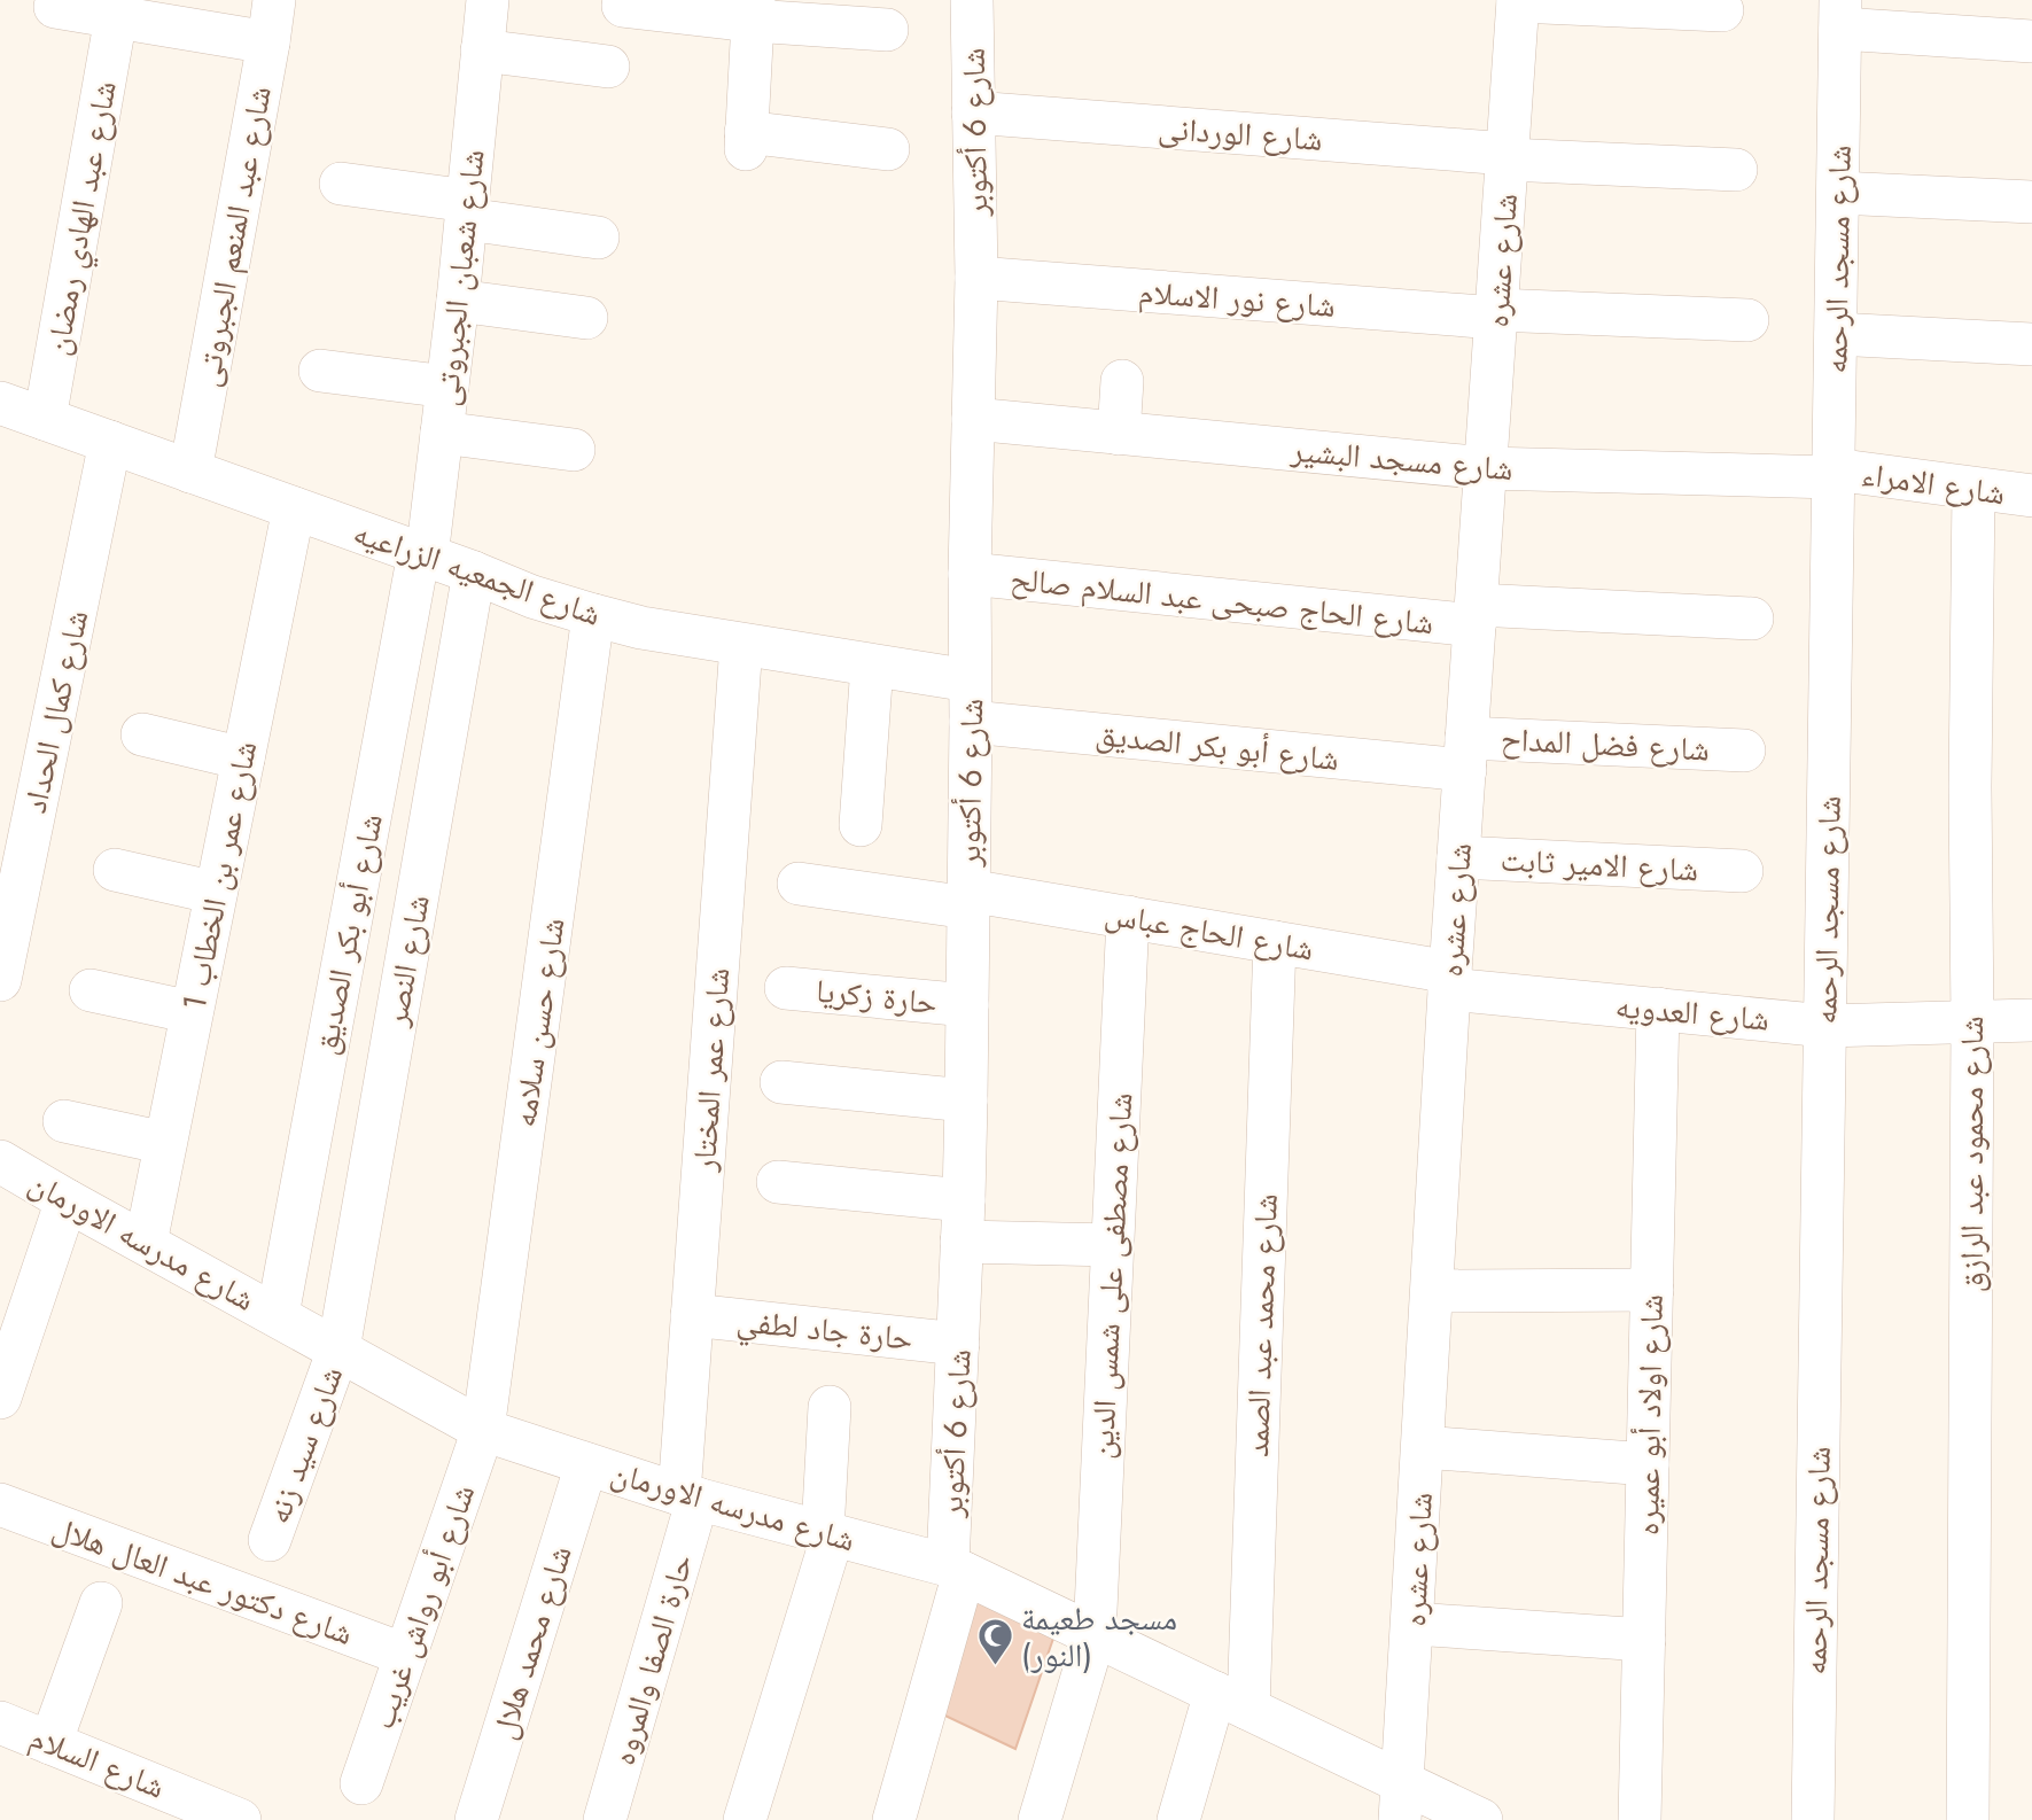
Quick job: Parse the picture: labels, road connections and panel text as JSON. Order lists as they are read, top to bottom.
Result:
{
  "streets": {
    "street": [
      "شارع 6 أكتوبر",
      "شارع الوردانى",
      "شارع عبد الهادي رمضان",
      "شارع عبد المنعم الجبروتى",
      "شارع مسجد الرحمه",
      "شارع عشره",
      "شارع شعبان الجبروتى",
      "شارع نور الاسلام",
      "شارع مسجد البشير",
      "شارع الامراء",
      "شارع الجمعيه الزراعيه",
      "شارع الحاج صبحى عبد السلام صالح",
      "شارع كمال الحداد",
      "شارع فضل المداح",
      "شارع أبو بكر الصديق",
      "شارع الامير ثابت",
      "شارع عمر بن الخطاب 1",
      "شارع الحاج عباس",
      "شارع النصر",
      "حارة زكريا",
      "شارع العدويه",
      "شارع حسن سلامه",
      "شارع عمر المختار",
      "شارع محمود عبد الرازق",
      "شارع مدرسه الاورمان",
      "شارع مصطفى على شمس الدين",
      "شارع محمد عبد الصمد",
      "حارة جاد لطفي",
      "شارع اولاد أبو عميره",
      "شارع سيد زنه",
      "شارع دكتور عبد العال هلال",
      "شارع أبو رواش غريب",
      "شارع محمد هلال",
      "حارة الصفا والمروه",
      "شارع السلام"
    ]
  },
  "crossings": [
    ["شارع 6 أكتوبر", "شارع الوردانى"],
    ["شارع 6 أكتوبر", "شارع نور الاسلام"],
    ["شارع 6 أكتوبر", "شارع مسجد البشير"],
    ["شارع 6 أكتوبر", "شارع الجمعيه الزراعيه"],
    ["شارع 6 أكتوبر", "شارع الحاج صبحى عبد السلام صالح"],
    ["شارع 6 أكتوبر", "شارع أبو بكر الصديق"],
    ["شارع 6 أكتوبر", "شارع الحاج عباس"],
    ["شارع 6 أكتوبر", "حارة زكريا"],
    ["شارع 6 أكتوبر", "شارع مدرسه الاورمان"],
    ["شارع 6 أكتوبر", "حارة جاد لطفي"],
    ["شارع الوردانى", "شارع عشره"],
    ["شارع عبد الهادي رمضان", "شارع الجمعيه الزراعيه"],
    ["شارع عبد المنعم الجبروتى", "شارع الجمعيه الزراعيه"],
    ["شارع مسجد الرحمه", "شارع مسجد البشير"],
    ["شارع مسجد الرحمه", "شارع الامراء"],
    ["شارع مسجد الرحمه", "شارع العدويه"],
    ["شارع عشره", "شارع نور الاسلام"],
    ["شارع عشره", "شارع مسجد البشير"],
    ["شارع عشره", "شارع الحاج صبحى عبد السلام صالح"],
    ["شارع عشره", "شارع فضل المداح"],
    ["شارع عشره", "شارع أبو بكر الصديق"],
    ["شارع عشره", "شارع الامير ثابت"],
    ["شارع عشره", "شارع الحاج عباس"],
    ["شارع عشره", "شارع العدويه"],
    ["شارع عشره", "شارع مدرسه الاورمان"],
    ["شارع شعبان الجبروتى", "شارع الجمعيه الزراعيه"],
    ["شارع شعبان الجبروتى", "شارع أبو بكر الصديق"],
    ["شارع مسجد البشير", "شارع الامراء"],
    ["شارع الامراء", "شارع محمود عبد الرازق"],
    ["شارع الجمعيه الزراعيه", "شارع كمال الحداد"],
    ["شارع الجمعيه الزراعيه", "شارع أبو بكر الصديق"],
    ["شارع الجمعيه الزراعيه", "شارع عمر بن الخطاب 1"],
    ["شارع الجمعيه الزراعيه", "شارع النصر"],
    ["شارع الجمعيه الزراعيه", "شارع حسن سلامه"],
    ["شارع الجمعيه الزراعيه", "شارع عمر المختار"],
    ["شارع فضل المداح", "شارع أبو بكر الصديق"],
    ["شارع أبو بكر الصديق", "شارع مدرسه الاورمان"],
    ["شارع عمر بن الخطاب 1", "شارع مدرسه الاورمان"],
    ["شارع الحاج عباس", "شارع العدويه"],
    ["شارع الحاج عباس", "شارع مصطفى على شمس الدين"],
    ["شارع الحاج عباس", "شارع محمد عبد الصمد"],
    ["شارع النصر", "شارع مدرسه الاورمان"],
    ["شارع النصر", "شارع سيد زنه"],
    ["شارع العدويه", "شارع محمود عبد الرازق"],
    ["شارع العدويه", "شارع اولاد أبو عميره"],
    ["شارع حسن سلامه", "شارع مدرسه الاورمان"],
    ["شارع حسن سلامه", "شارع أبو رواش غريب"],
    ["شارع عمر المختار", "شارع مدرسه الاورمان"],
    ["شارع عمر المختار", "حارة جاد لطفي"],
    ["شارع عمر المختار", "حارة الصفا والمروه"],
    ["شارع مدرسه الاورمان", "شارع مصطفى على شمس الدين"],
    ["شارع مدرسه الاورمان", "شارع محمد عبد الصمد"],
    ["شارع مدرسه الاورمان", "شارع سيد زنه"],
    ["شارع مدرسه الاورمان", "شارع أبو رواش غريب"],
    ["شارع مدرسه الاورمان", "شارع محمد هلال"],
    ["شارع مدرسه الاورمان", "حارة الصفا والمروه"],
    ["شارع دكتور عبد العال هلال", "شارع أبو رواش غريب"]
  ],
  "places": {
    "mosque": ["مسجد طعيمة (النور)"]
  }
}
